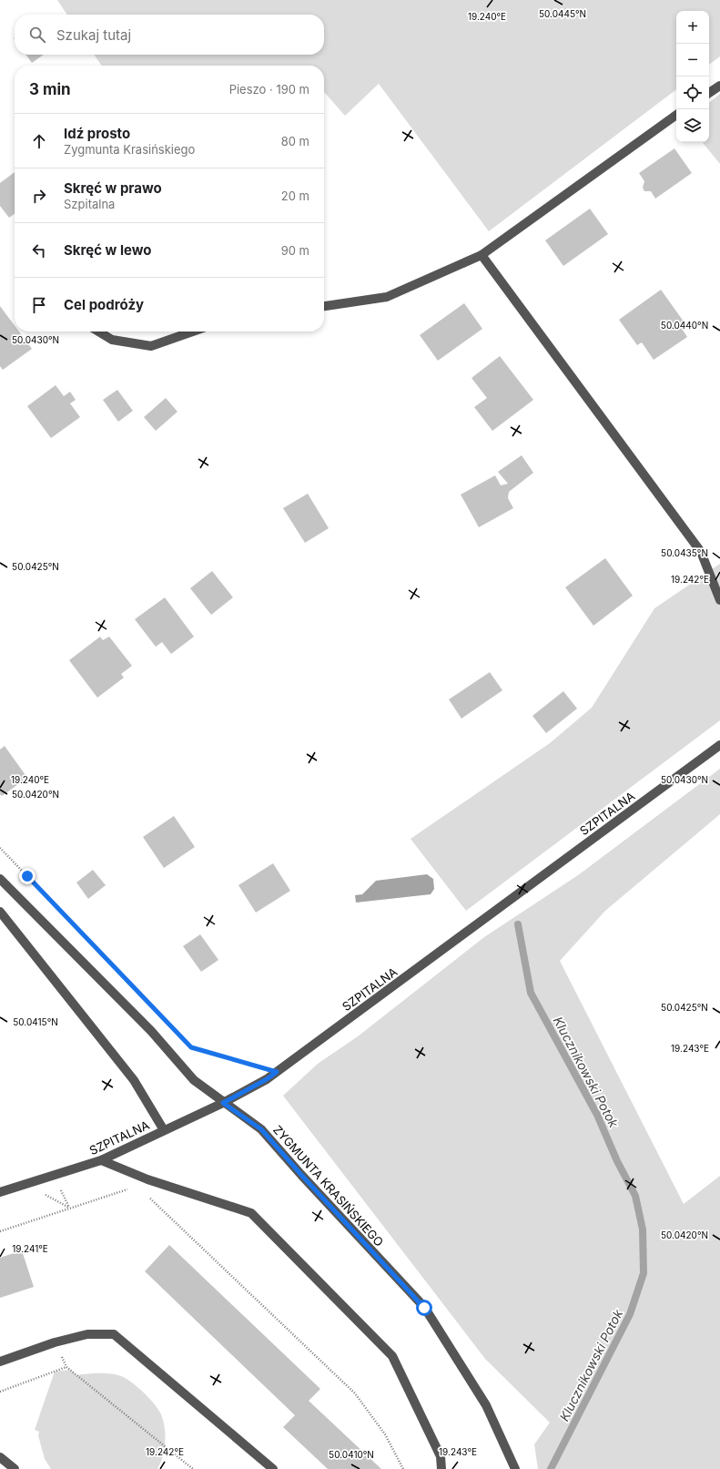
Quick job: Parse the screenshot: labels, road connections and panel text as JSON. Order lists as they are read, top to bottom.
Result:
{
  "streets": {
    "street": ["SZPITALNA", "ZYGMUNTA KRASIŃSKIEGO"]
  },
  "crossings": [
    ["SZPITALNA", "ZYGMUNTA KRASIŃSKIEGO"]
  ],
  "water": ["Klucznikowski Potok"],
  "page": {
    "map_buttons": ["+", "−"],
    "search": "Szukaj tutaj",
    "heading": ["3 min", "Pieszo · 190 m"],
    "list": [
      ["Idź prosto", "Zygmunta Krasińskiego", "80 m"],
      ["Skręć w prawo", "Szpitalna", "20 m"],
      ["Skręć w lewo", "90 m"],
      "Cel podróży"
    ]
  },
  "coordinates": [
    "50.0445°N",
    "19.240°E",
    "50.0440°N",
    "50.0430°N",
    "50.0435°N",
    "50.0425°N",
    "19.242°E",
    "50.0420°N",
    "50.0415°N",
    "19.243°E",
    "19.241°E",
    "50.0410°N"
  ]
}
